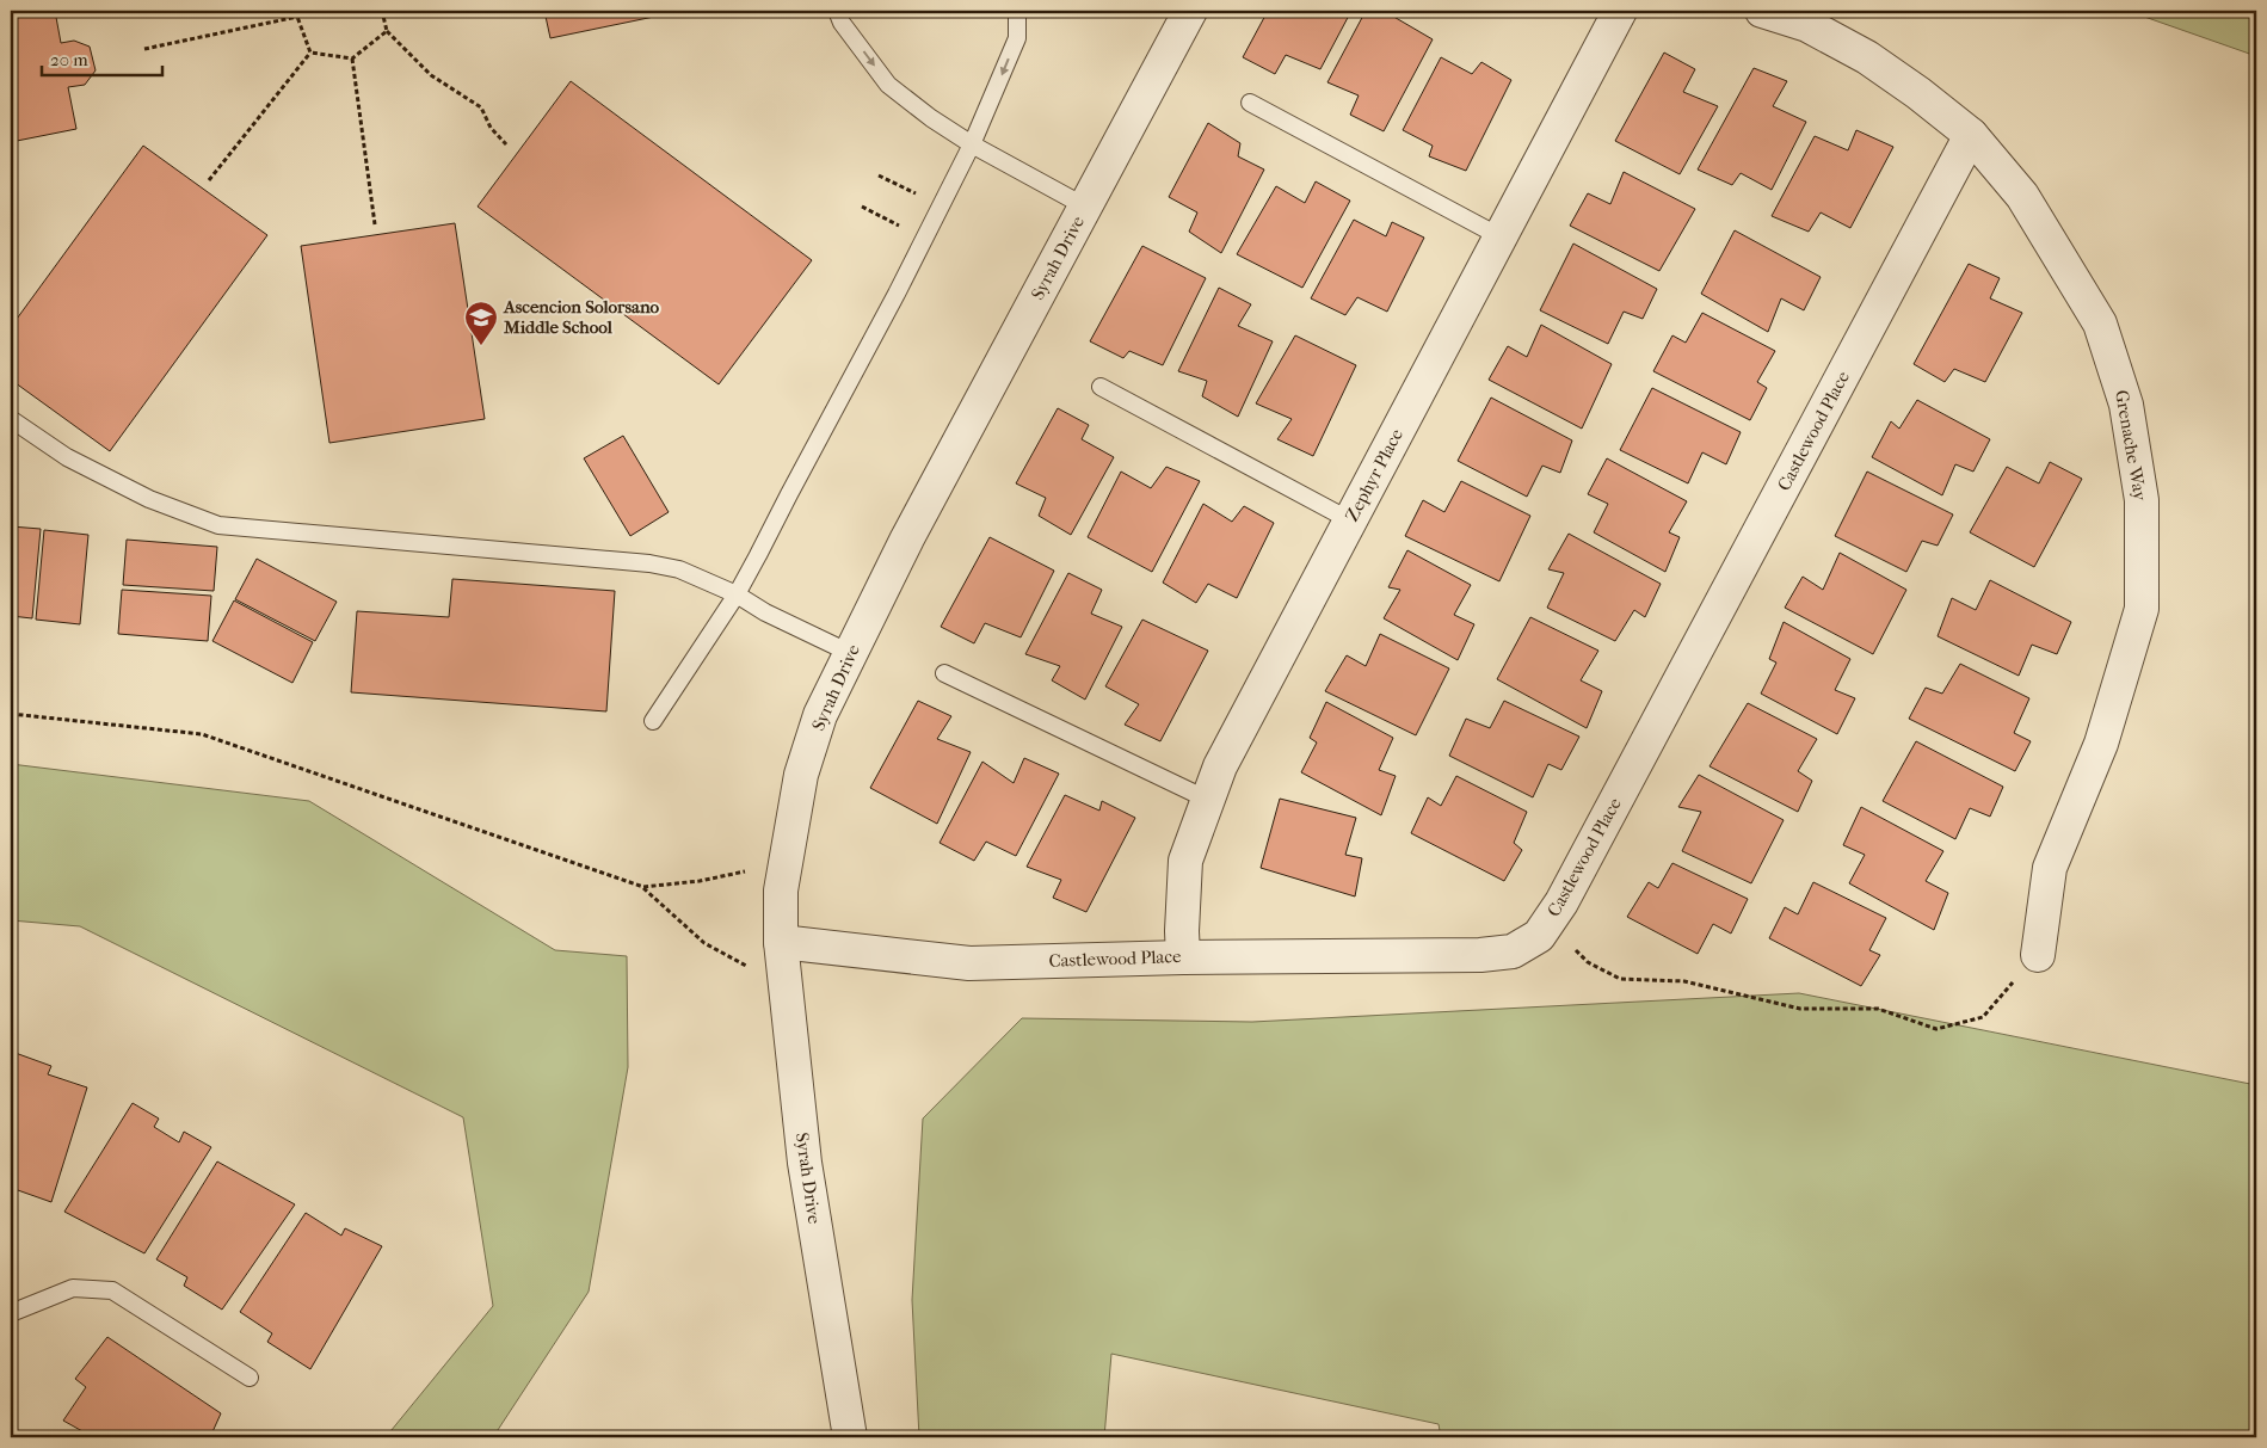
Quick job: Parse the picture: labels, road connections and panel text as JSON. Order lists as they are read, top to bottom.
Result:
{
  "streets": {
    "street": [
      "Syrah Drive",
      "Castlewood Place",
      "Grenache Way",
      "Zephyr Place"
    ]
  },
  "crossings": [
    ["Syrah Drive", "Castlewood Place"],
    ["Castlewood Place", "Grenache Way"],
    ["Castlewood Place", "Zephyr Place"]
  ],
  "places": {
    "school or university": ["Ascencion Solorsano Middle School"]
  },
  "scale_bar": "20 m"
}
